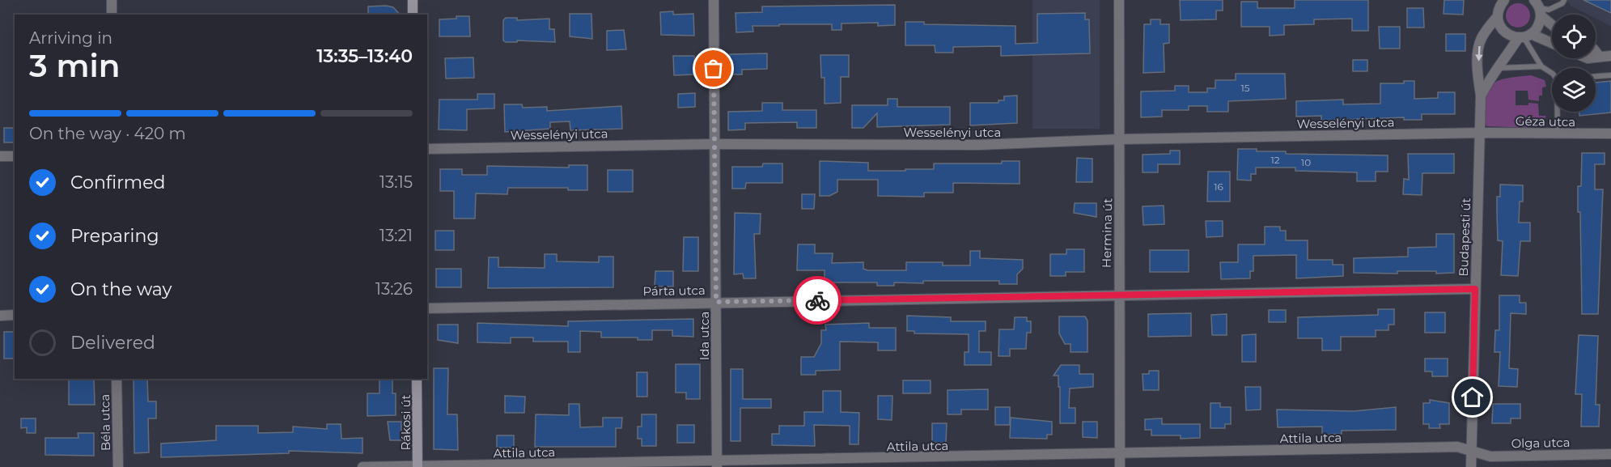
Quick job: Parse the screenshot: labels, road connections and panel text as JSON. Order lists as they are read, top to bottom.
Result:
{
  "streets": {
    "main road": ["Rákosi út"],
    "street": [
      "Géza utca",
      "Wesselényi utca",
      "Hermina út",
      "Budapesti út",
      "Párta utca",
      "Ida utca",
      "Béla utca",
      "Attila utca",
      "Olga utca"
    ]
  },
  "crossings": [
    ["Géza utca", "Wesselényi utca"],
    ["Géza utca", "Budapesti út"],
    ["Wesselényi utca", "Hermina út"],
    ["Wesselényi utca", "Budapesti út"],
    ["Wesselényi utca", "Ida utca"],
    ["Hermina út", "Párta utca"],
    ["Hermina út", "Attila utca"],
    ["Budapesti út", "Párta utca"],
    ["Budapesti út", "Attila utca"],
    ["Budapesti út", "Olga utca"],
    ["Párta utca", "Ida utca"],
    ["Ida utca", "Attila utca"],
    ["Rákosi út", "Attila utca"],
    ["Attila utca", "Olga utca"]
  ],
  "house_numbers": [
    "15",
    "12",
    "10",
    "16"
  ],
  "page": {
    "heading": ["3 min", "Arriving in", "13:35–13:40"],
    "bar": "On the way · 420 m",
    "list": [
      ["Confirmed", "13:15"],
      ["Preparing", "13:21"],
      ["On the way", "13:26"],
      "Delivered"
    ]
  }
}
